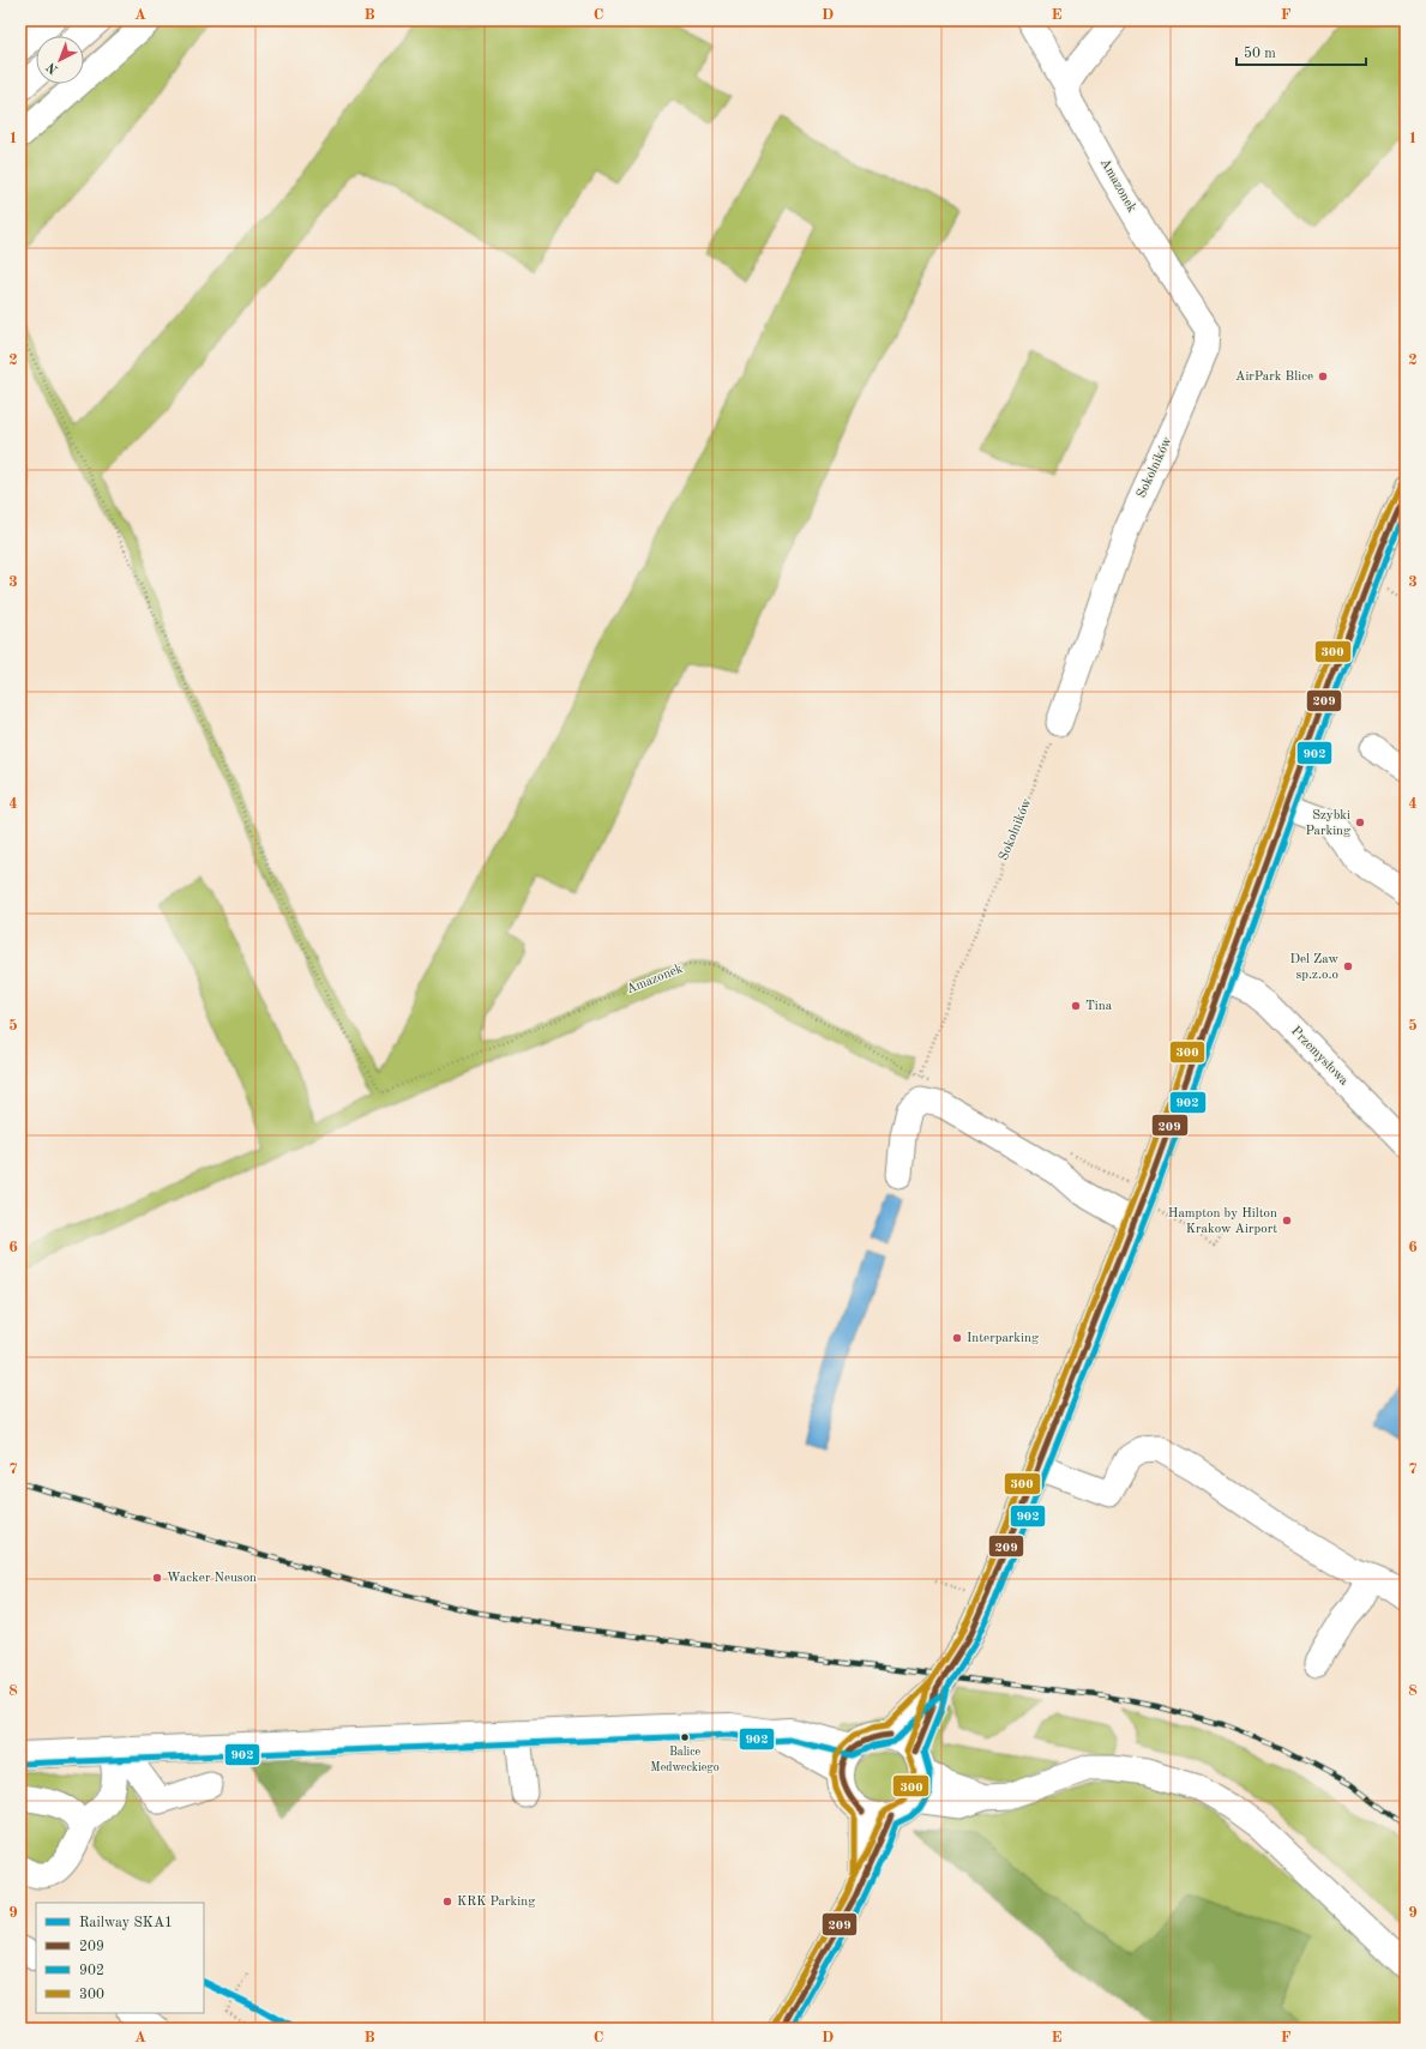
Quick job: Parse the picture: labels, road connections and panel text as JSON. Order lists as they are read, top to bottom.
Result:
{
  "streets": {
    "street": ["Amazonek", "Sokolników", "Przemysłowa"]
  },
  "crossings": [
    ["Amazonek", "Sokolników"]
  ],
  "places": [
    "AirPark Blice",
    "Szybki Parking",
    "Del Zaw sp.z.o.o",
    "Tina",
    "Hampton by Hilton Krakow Airport",
    "Interparking",
    "Wacker Neuson",
    "Balice Medweckiego",
    "KRK Parking"
  ],
  "lines": [
    "transit line 300",
    "transit line 209",
    "transit line 902",
    "rail line SKA1"
  ],
  "legend": [
    "Railway SKA1",
    "209",
    "902",
    "300"
  ],
  "scale_bar": "50 m",
  "north": "bottom left",
  "grid": {
    "columns": [
      "A",
      "B",
      "C",
      "D",
      "E",
      "F"
    ],
    "rows": [
      "1",
      "2",
      "3",
      "4",
      "5",
      "6",
      "7",
      "8",
      "9"
    ]
  }
}
